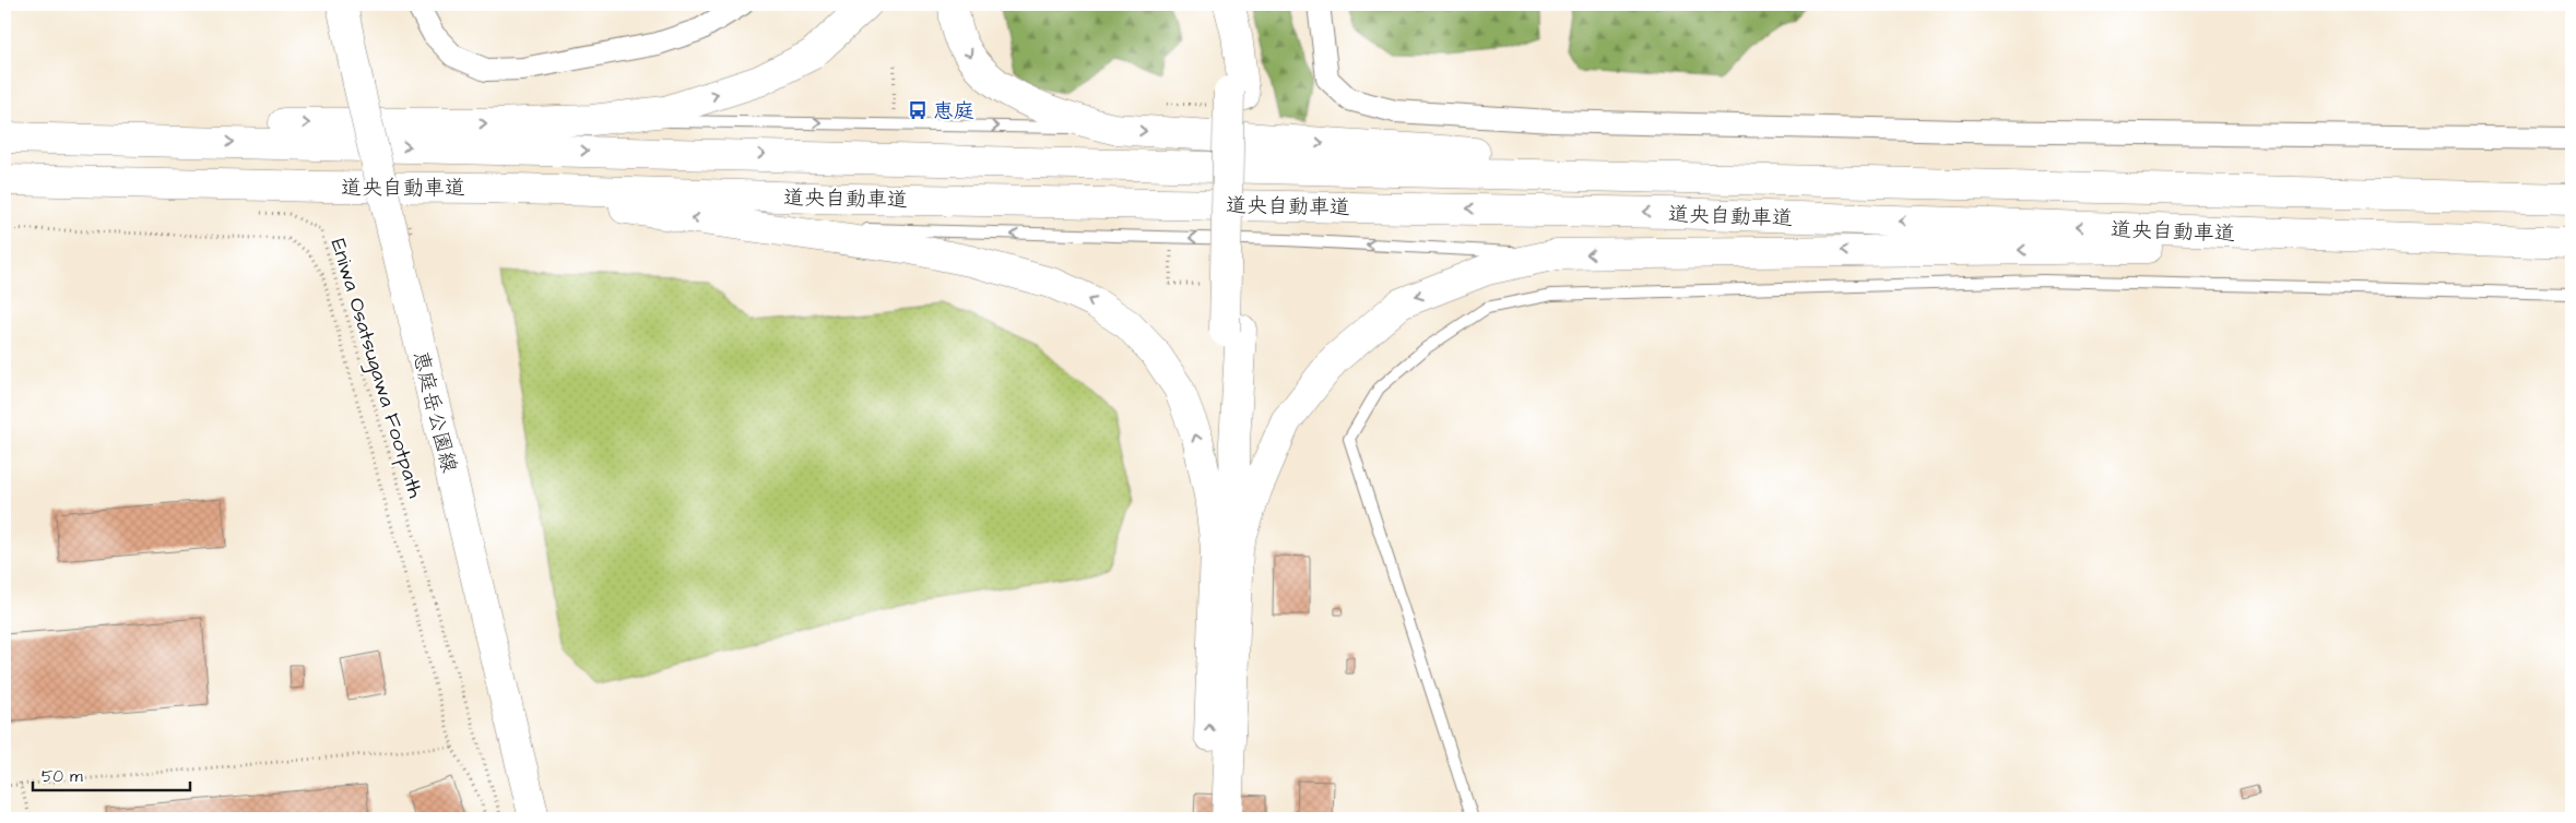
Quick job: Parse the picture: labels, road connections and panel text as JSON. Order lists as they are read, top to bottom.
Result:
{
  "streets": {
    "main road": ["道央自動車道", "恵庭岳公園線"],
    "path": ["Eniwa Osatsugawa Footpath"]
  },
  "places": {
    "bus stop": ["恵庭"]
  },
  "scale_bar": "50 m"
}
